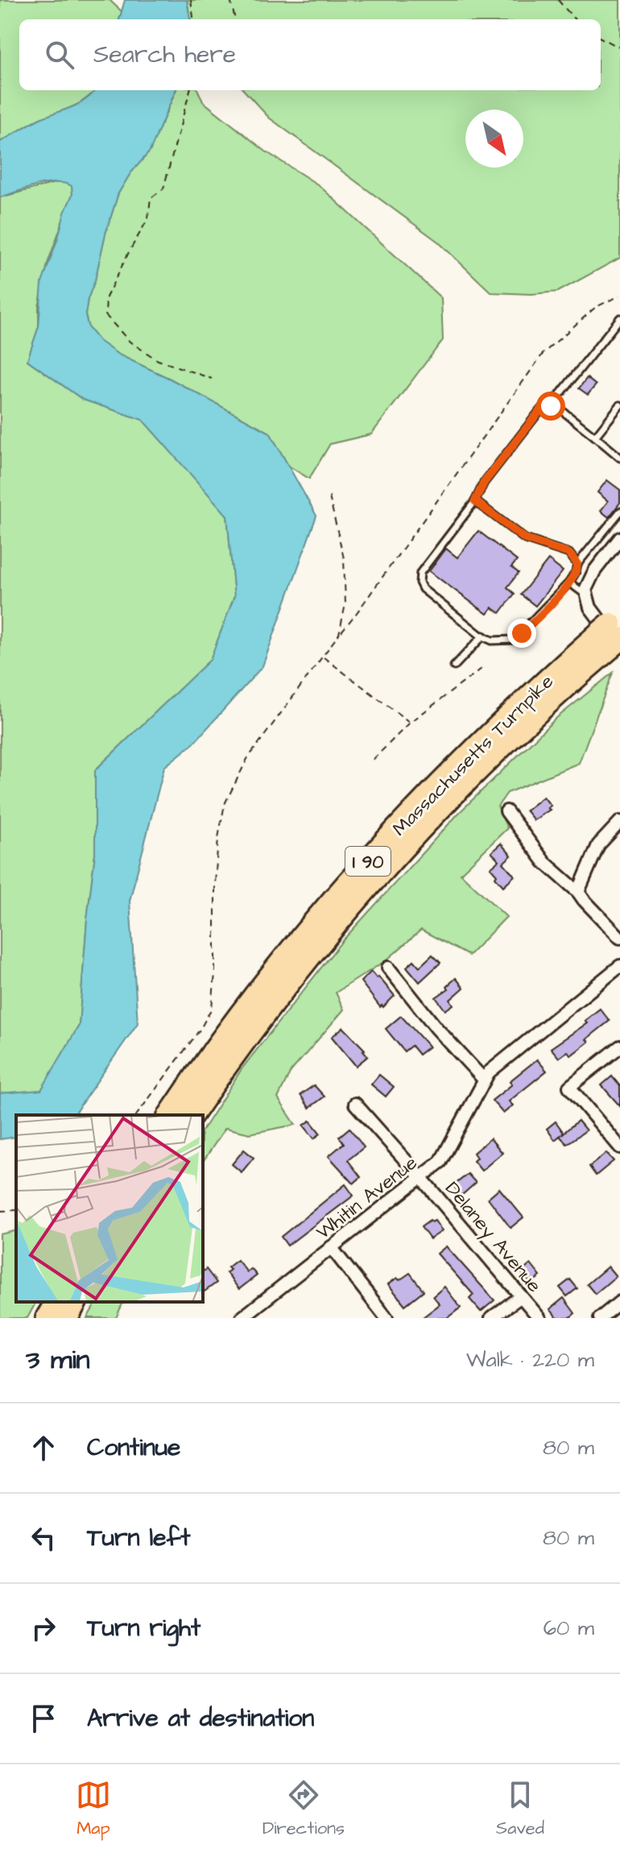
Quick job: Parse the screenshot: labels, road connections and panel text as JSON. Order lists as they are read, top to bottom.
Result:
{
  "streets": {
    "highway": ["Massachusetts Turnpike", "I 90"],
    "street": ["Whitin Avenue", "Delaney Avenue"]
  },
  "crossings": [
    ["Whitin Avenue", "Delaney Avenue"]
  ],
  "north": "bottom right",
  "page": {
    "search": "Search here",
    "heading": ["3 min", "Walk · 220 m"],
    "list": [
      ["Continue", "80 m"],
      ["Turn left", "80 m"],
      ["Turn right", "60 m"],
      "Arrive at destination"
    ],
    "nav": ["Map", "Directions", "Saved"]
  }
}
